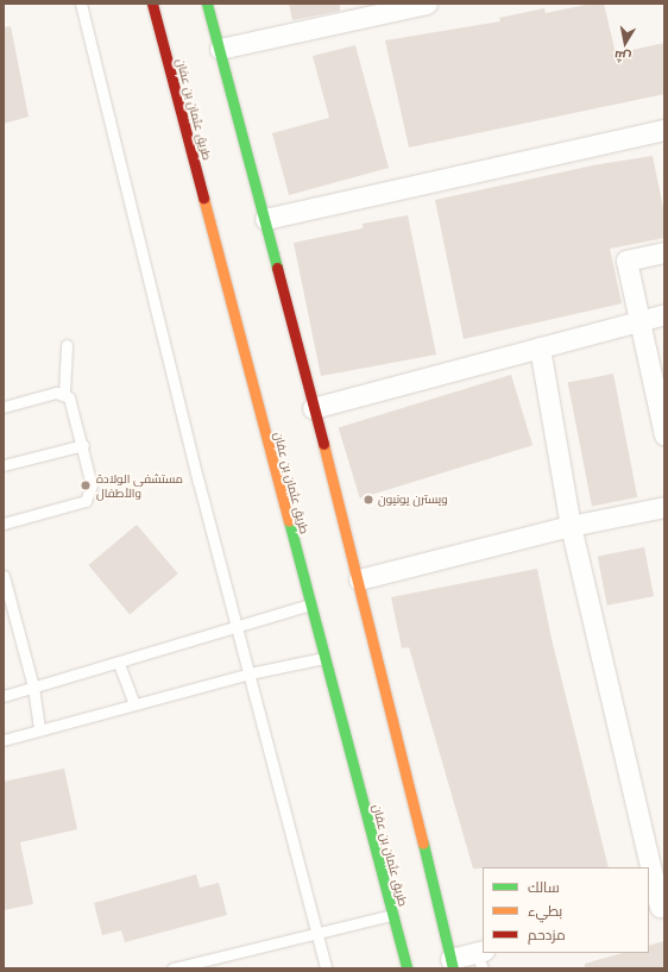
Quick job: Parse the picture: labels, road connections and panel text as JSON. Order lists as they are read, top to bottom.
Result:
{
  "streets": {
    "main road": ["طريق عثمان بن عفان"]
  },
  "places": ["مستشفى الولادة والأطفال", "ويسترن يونيون"],
  "legend": ["سالك", "بطيء", "مزدحم"],
  "north": "bottom"
}
